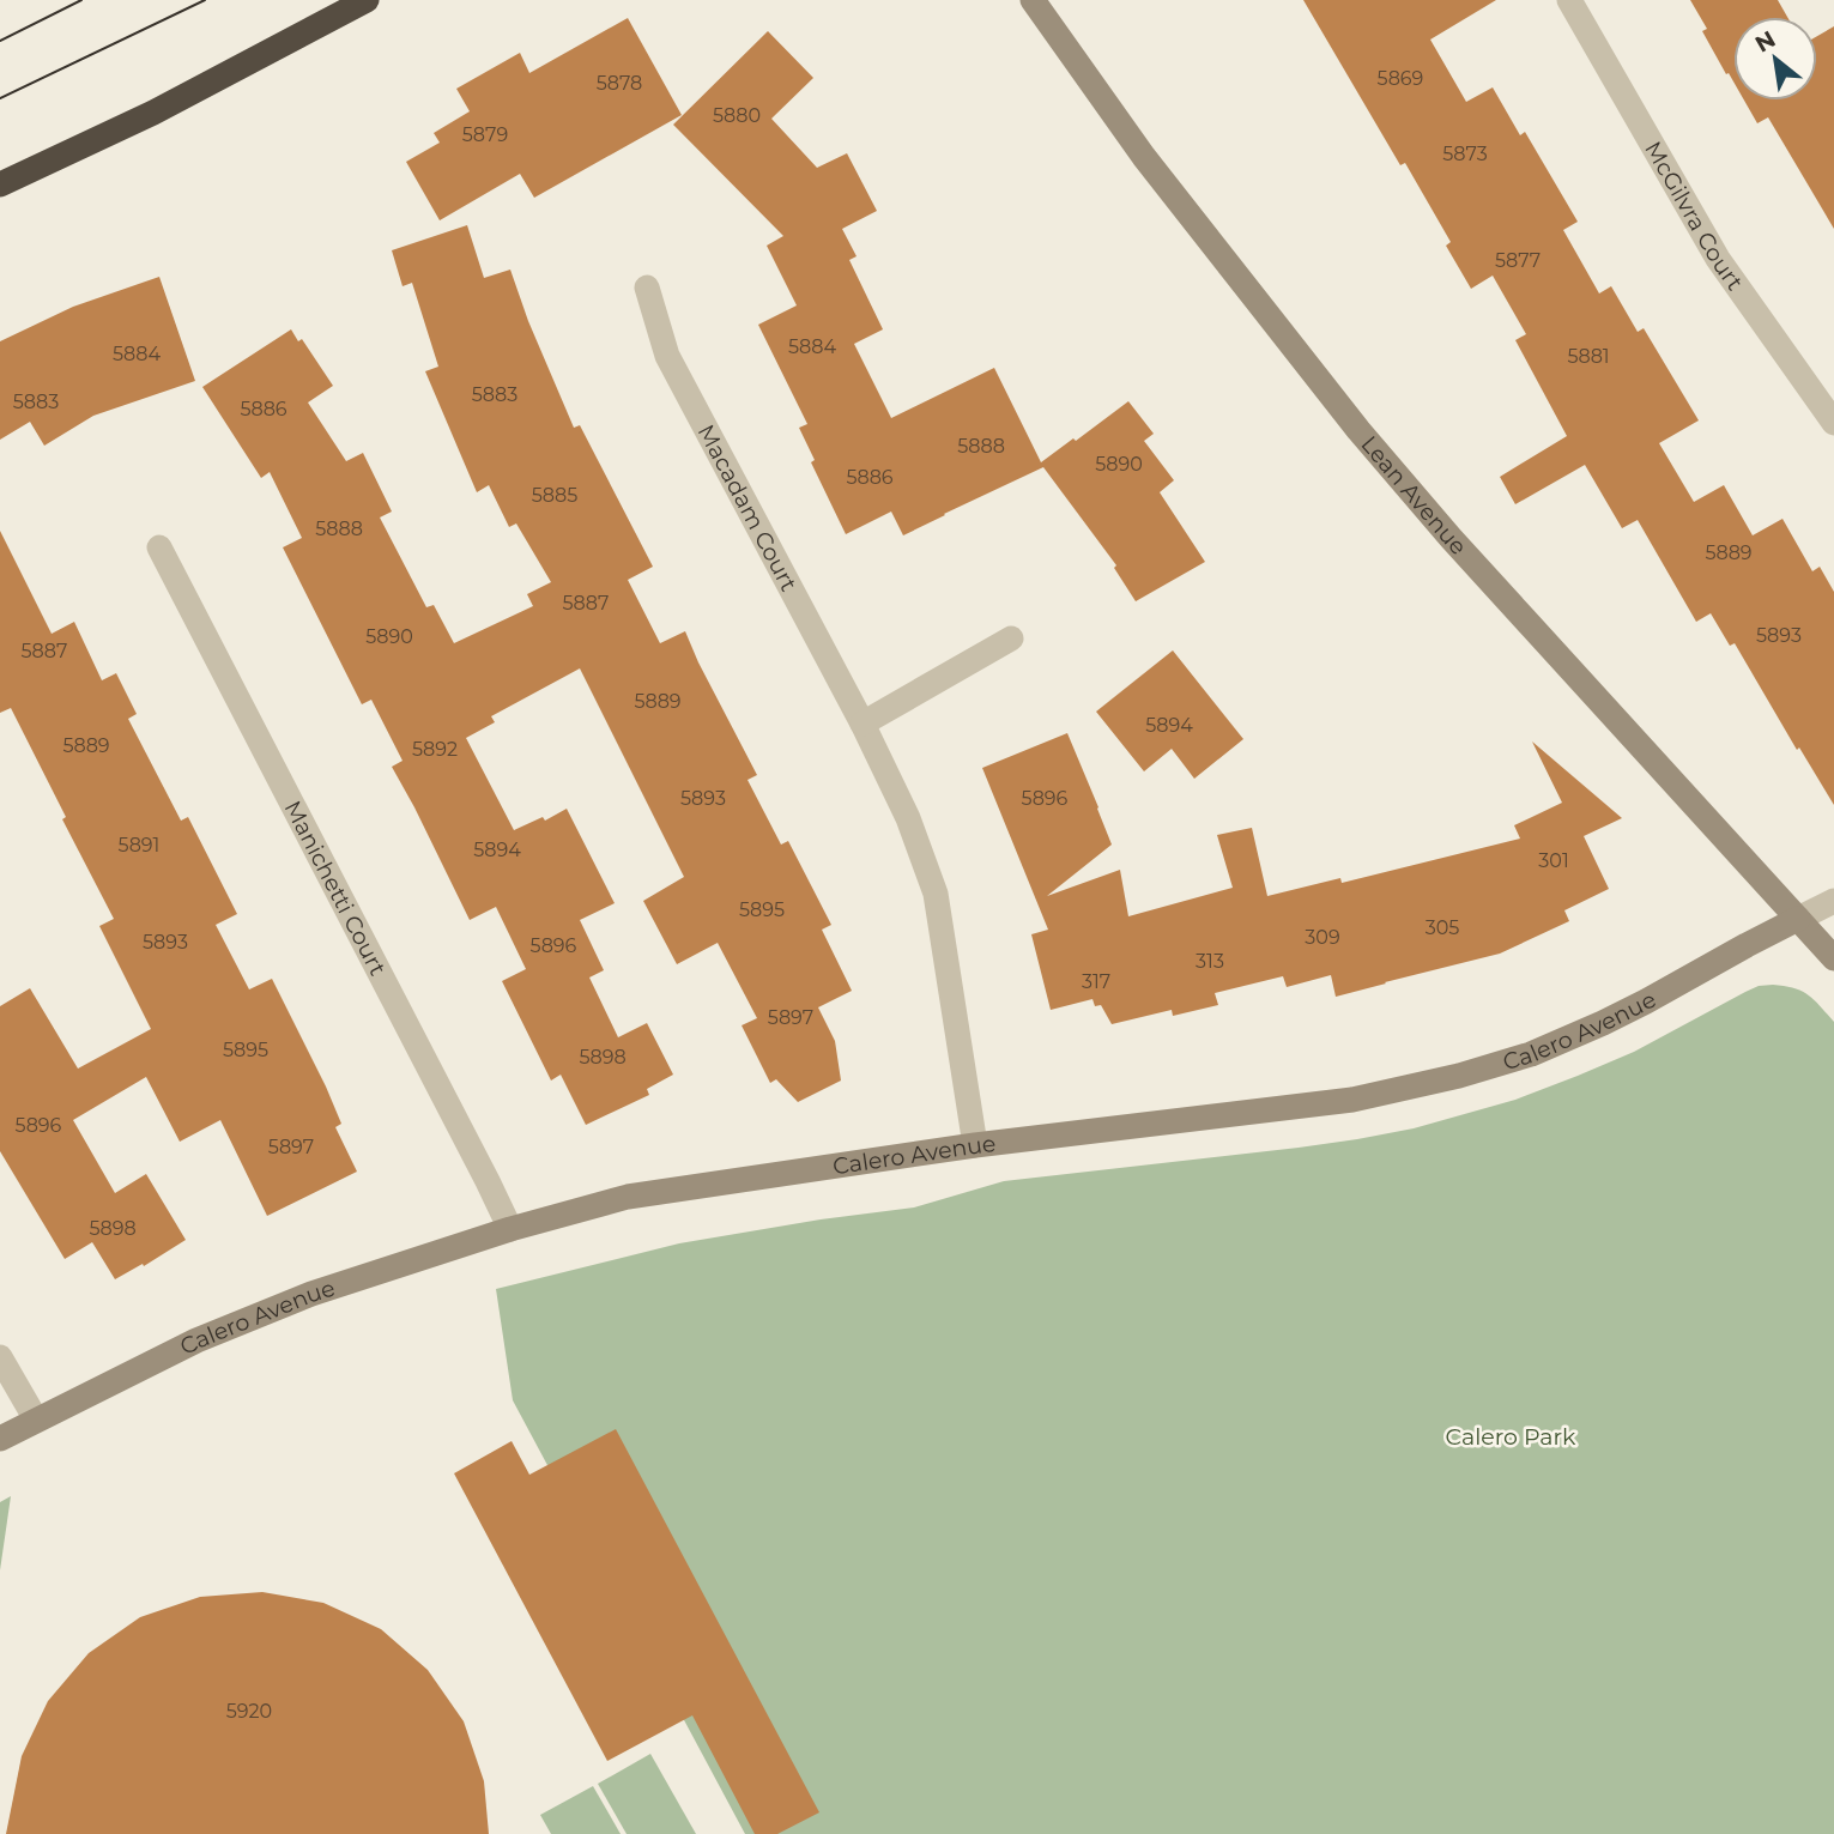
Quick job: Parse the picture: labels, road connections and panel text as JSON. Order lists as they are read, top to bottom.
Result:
{
  "streets": {
    "street": [
      "McGilvra Court",
      "Lean Avenue",
      "Macadam Court",
      "Manichetti Court",
      "Calero Avenue"
    ]
  },
  "crossings": [
    ["Lean Avenue", "Calero Avenue"],
    ["Macadam Court", "Calero Avenue"],
    ["Manichetti Court", "Calero Avenue"]
  ],
  "parks": ["Calero Park"],
  "house_numbers": [
    "5869",
    "5878",
    "5880",
    "5879",
    "5873",
    "5877",
    "5884",
    "5884",
    "5881",
    "5883",
    "5883",
    "5886",
    "5888",
    "5890",
    "5886",
    "5885",
    "5888",
    "5889",
    "5887",
    "5893",
    "5890",
    "5887",
    "5889",
    "5894",
    "5889",
    "5892",
    "5893",
    "5896",
    "5891",
    "5894",
    "301",
    "5895",
    "305",
    "309",
    "5893",
    "5896",
    "313",
    "317",
    "5897",
    "5895",
    "5898",
    "5896",
    "5897",
    "5898",
    "5920"
  ],
  "north": "top left"
}
